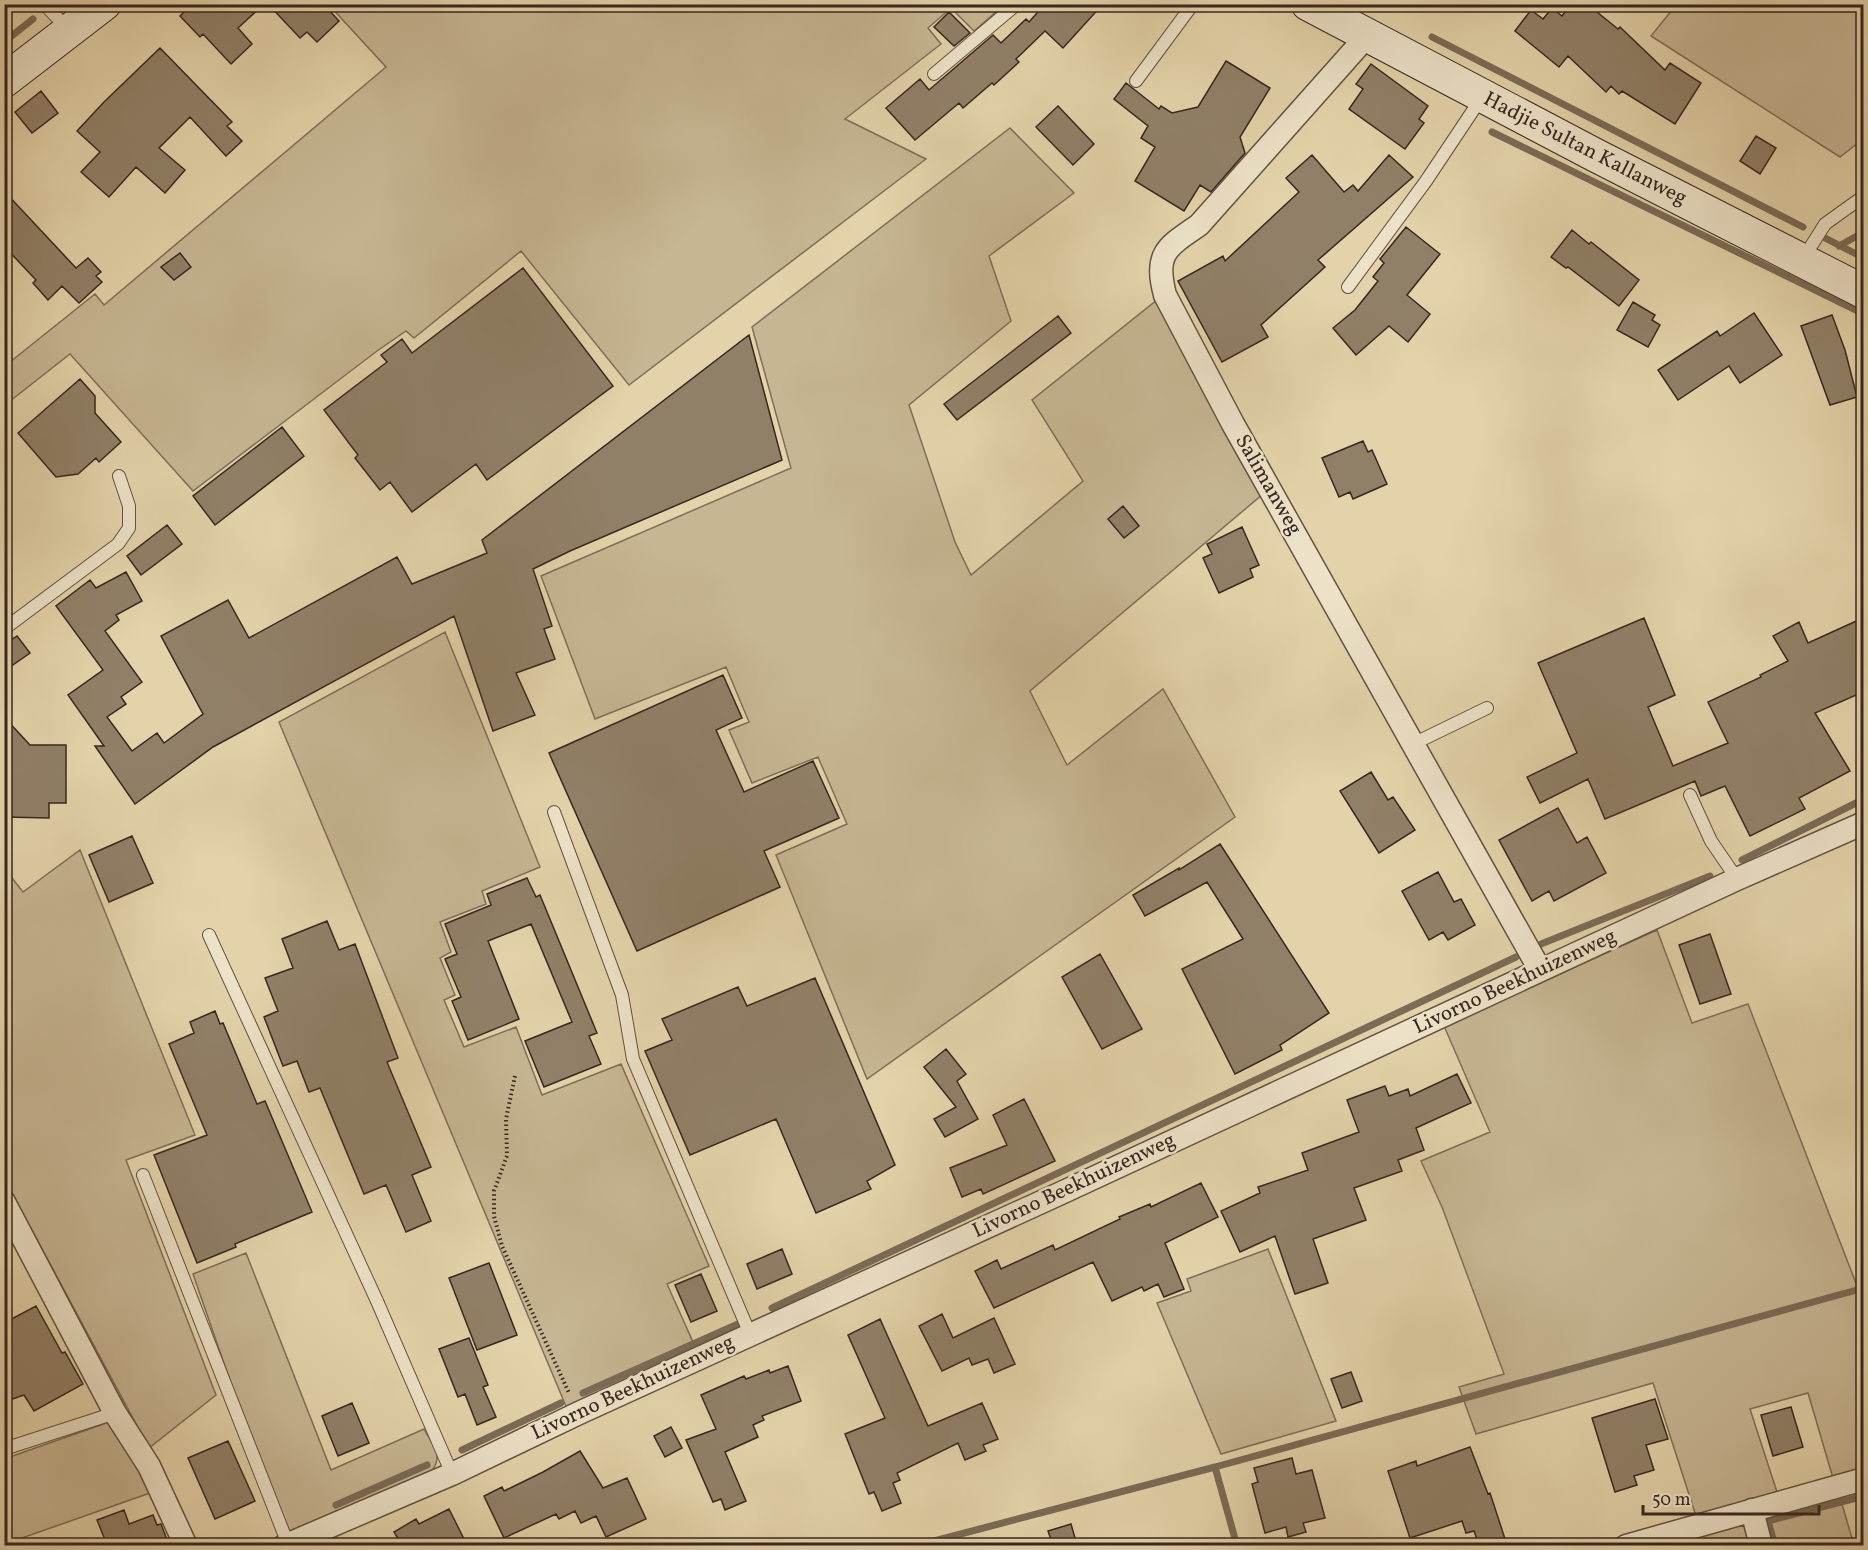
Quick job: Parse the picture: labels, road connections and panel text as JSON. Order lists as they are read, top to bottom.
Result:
{
  "streets": {
    "street": ["Hadjie Sultan Kallanweg", "Salimanweg", "Livorno Beekhuizenweg"]
  },
  "crossings": [
    ["Hadjie Sultan Kallanweg", "Salimanweg"],
    ["Salimanweg", "Livorno Beekhuizenweg"]
  ],
  "scale_bar": "50 m"
}
